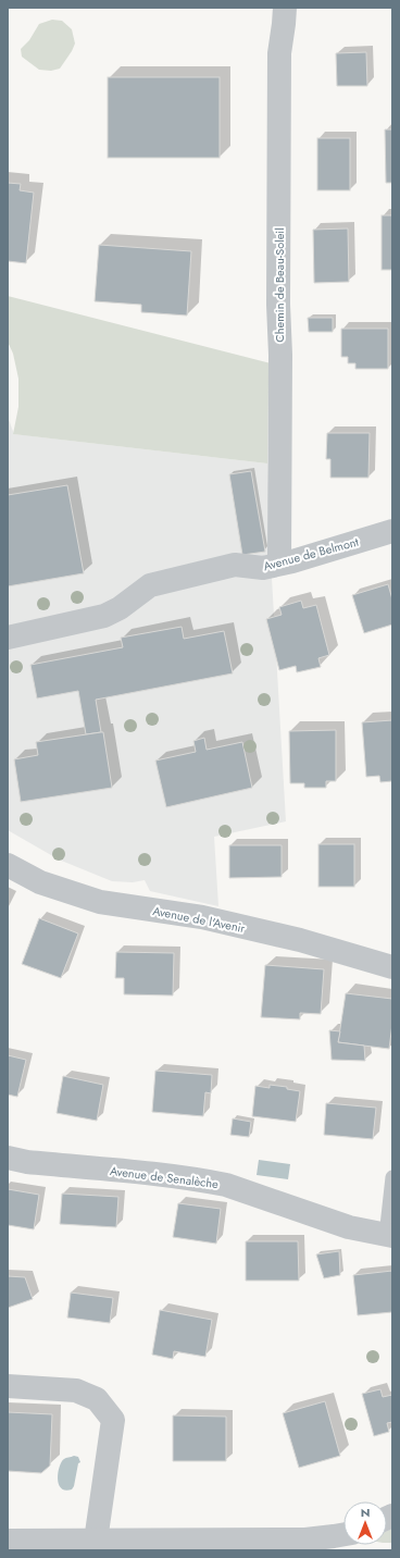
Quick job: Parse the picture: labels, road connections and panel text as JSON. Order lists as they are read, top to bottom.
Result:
{
  "streets": {
    "street": [
      "Chemin de Beau-Soleil",
      "Avenue de Belmont",
      "Avenue de l'Avenir",
      "Avenue de Senalèche"
    ]
  },
  "crossings": [
    ["Chemin de Beau-Soleil", "Avenue de Belmont"]
  ],
  "north": "top"
}
